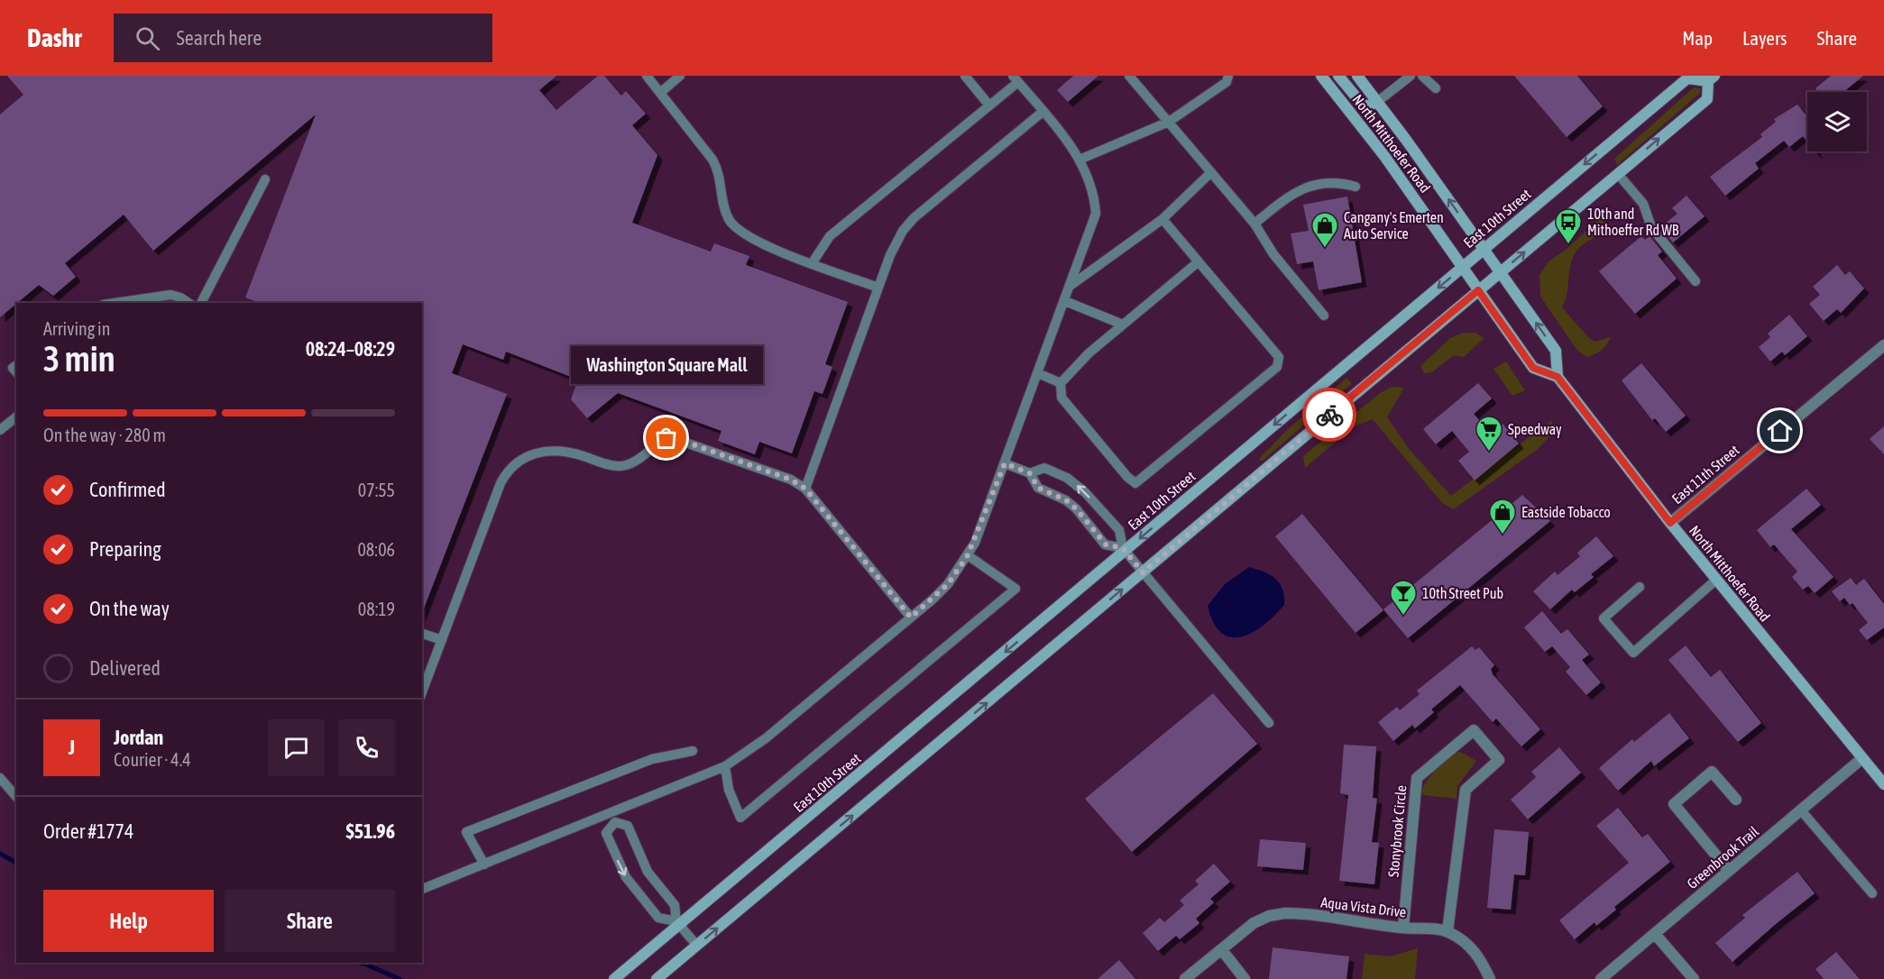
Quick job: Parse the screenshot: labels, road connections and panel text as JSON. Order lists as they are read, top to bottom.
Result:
{
  "streets": {
    "main road": ["North Mitthoefer Road", "East 10th Street"],
    "street": [
      "East 11th Street",
      "Stonybrook Circle",
      "Greenbrook Trail",
      "Aqua Vista Drive"
    ]
  },
  "crossings": [
    ["North Mitthoefer Road", "East 10th Street"],
    ["North Mitthoefer Road", "East 11th Street"],
    ["North Mitthoefer Road", "Greenbrook Trail"],
    ["Stonybrook Circle", "Aqua Vista Drive"]
  ],
  "places": {
    "bus stop": ["10th and Mithoeffer Rd WB"],
    "shop": ["Cangany's Emerten Auto Service", "Eastside Tobacco"],
    "other": ["Washington Square Mall"],
    "supermarket": ["Speedway"],
    "bar": ["10th Street Pub"]
  },
  "page": {
    "header": "Dashr",
    "search": "Search here",
    "nav": ["Map", "Layers", "Share"],
    "heading": ["3 min", "Arriving in", "08:24–08:29"],
    "panel": [
      "Jordan",
      "Courier · 4.4",
      "Order #1774",
      "$51.96"
    ],
    "bubble": "Washington Square Mall",
    "bar": "On the way · 280 m",
    "list": [
      ["Confirmed", "07:55"],
      ["Preparing", "08:06"],
      ["On the way", "08:19"],
      "Delivered"
    ],
    "round": "J",
    "buttons": ["Help", "Share"]
  }
}
